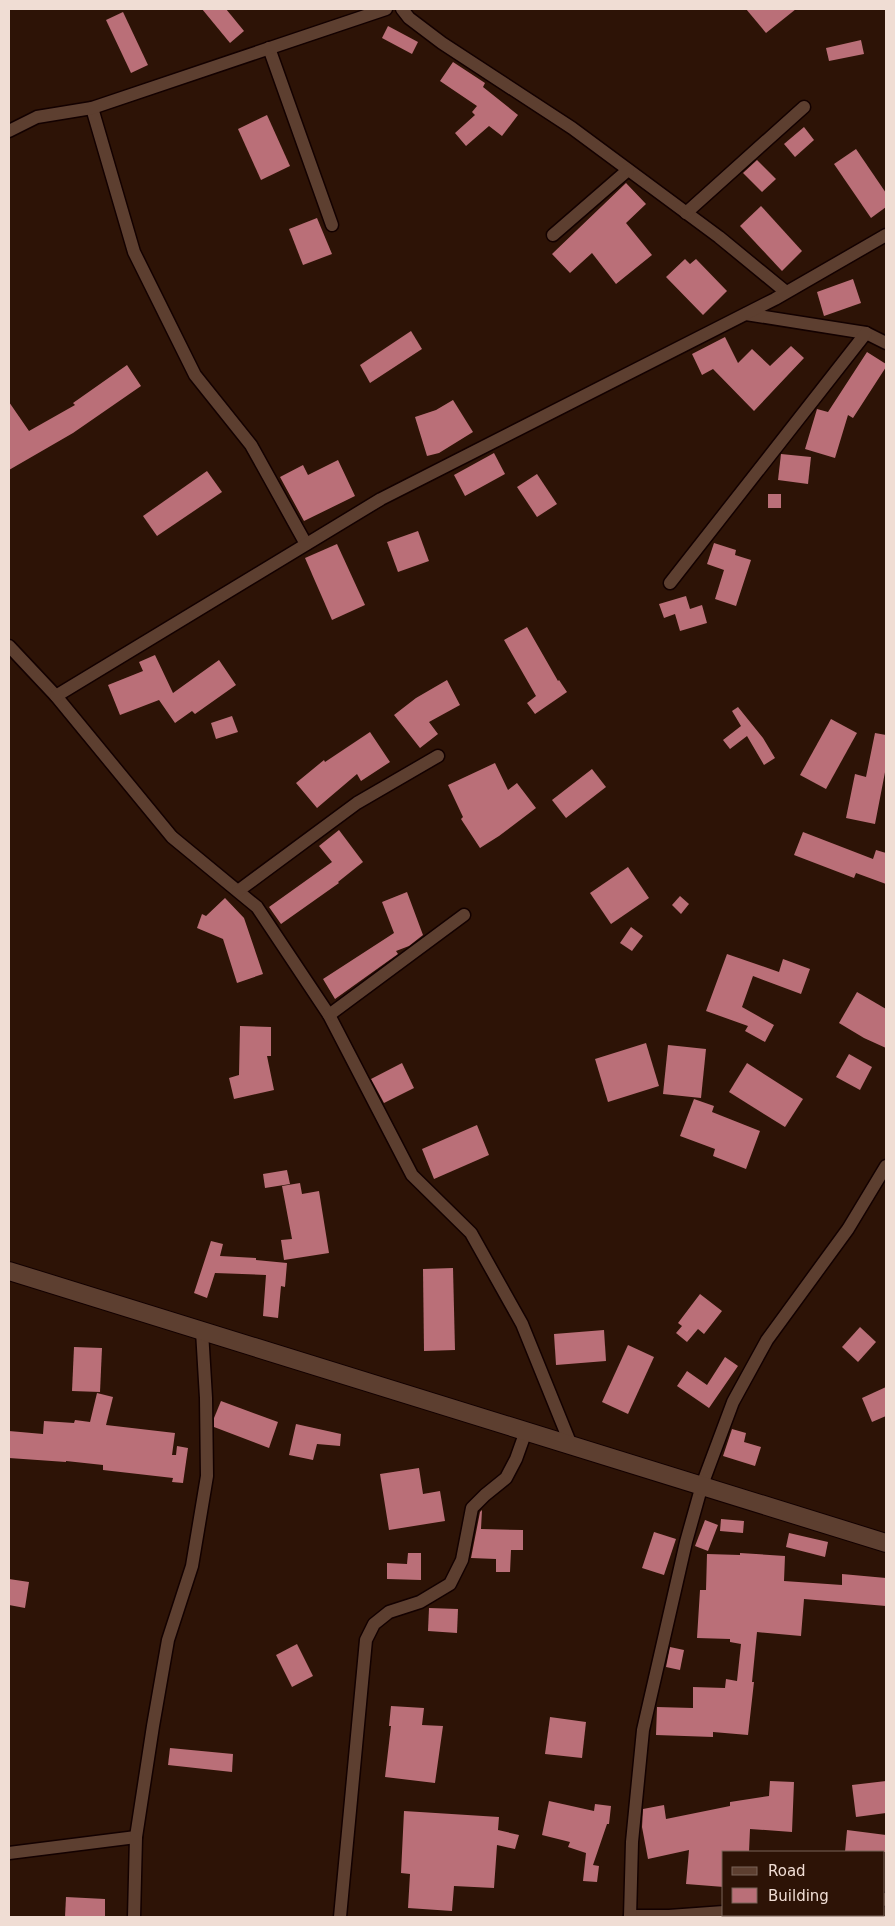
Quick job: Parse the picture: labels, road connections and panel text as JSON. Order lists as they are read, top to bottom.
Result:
{
  "legend": ["Road", "Building"]
}
